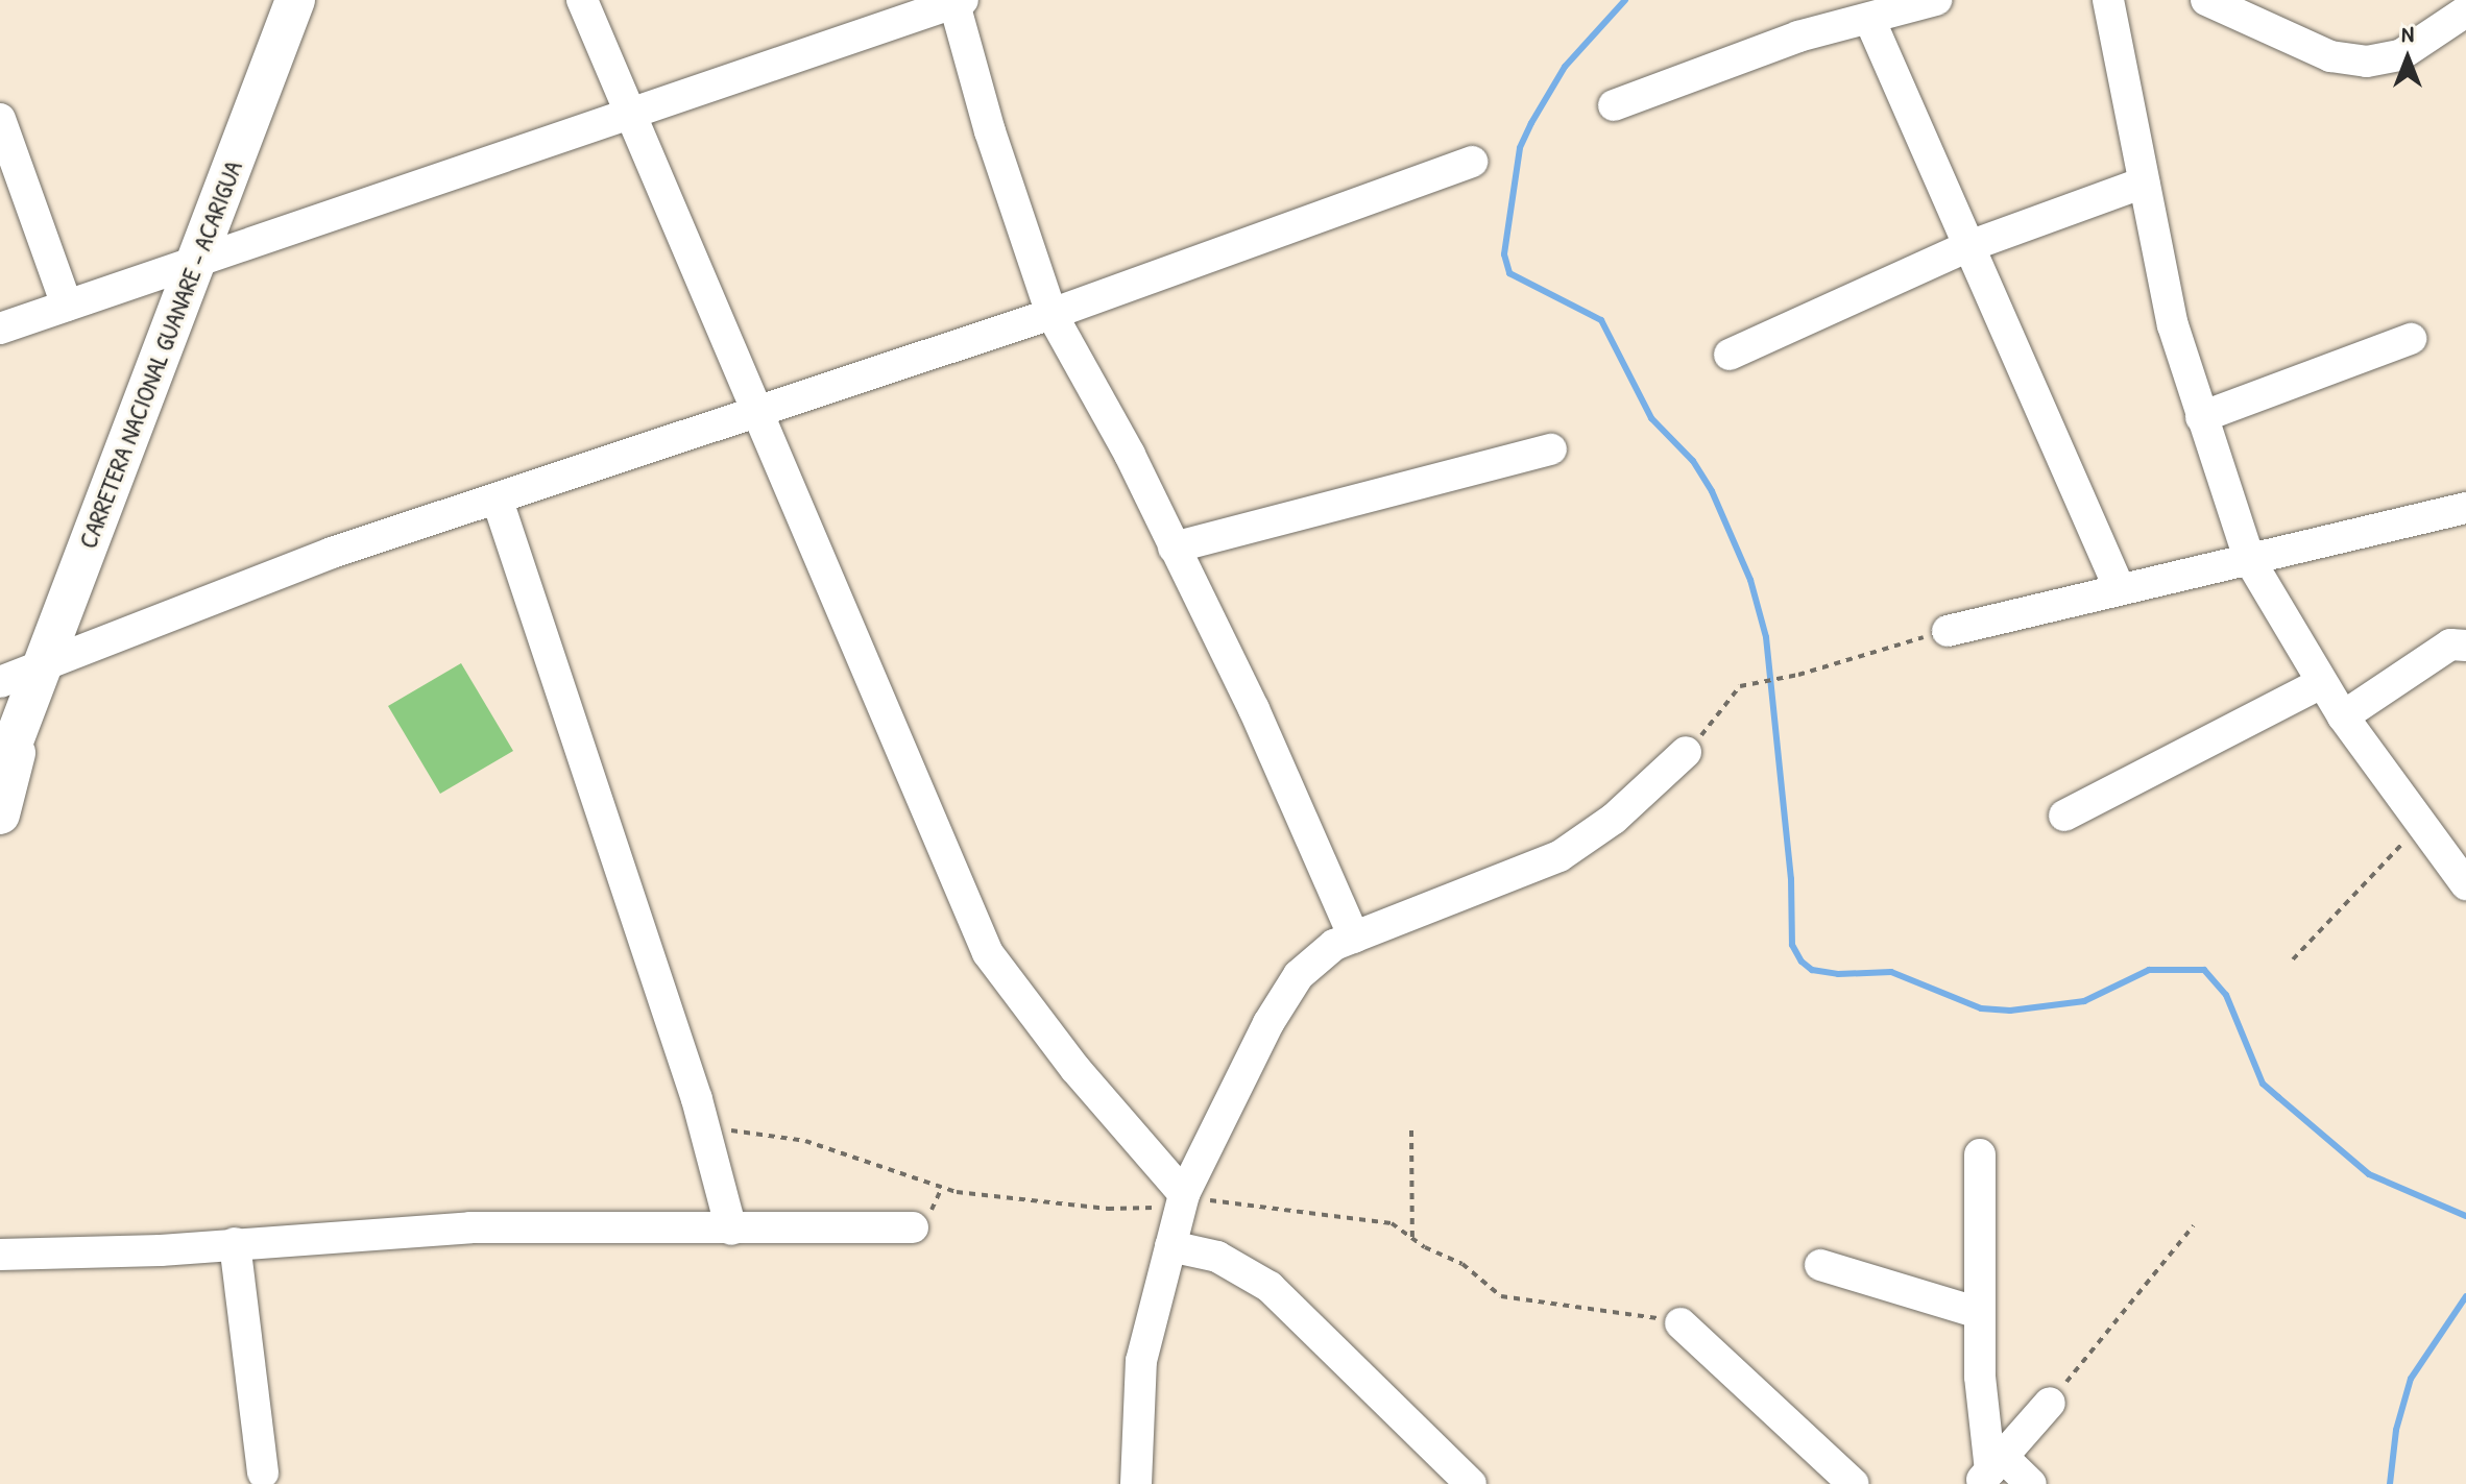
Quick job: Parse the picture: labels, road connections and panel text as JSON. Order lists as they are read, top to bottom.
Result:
{
  "streets": {
    "main road": ["CARRETERA NACIONAL GUANARE - ACARIGUA"]
  },
  "north": "top"
}
